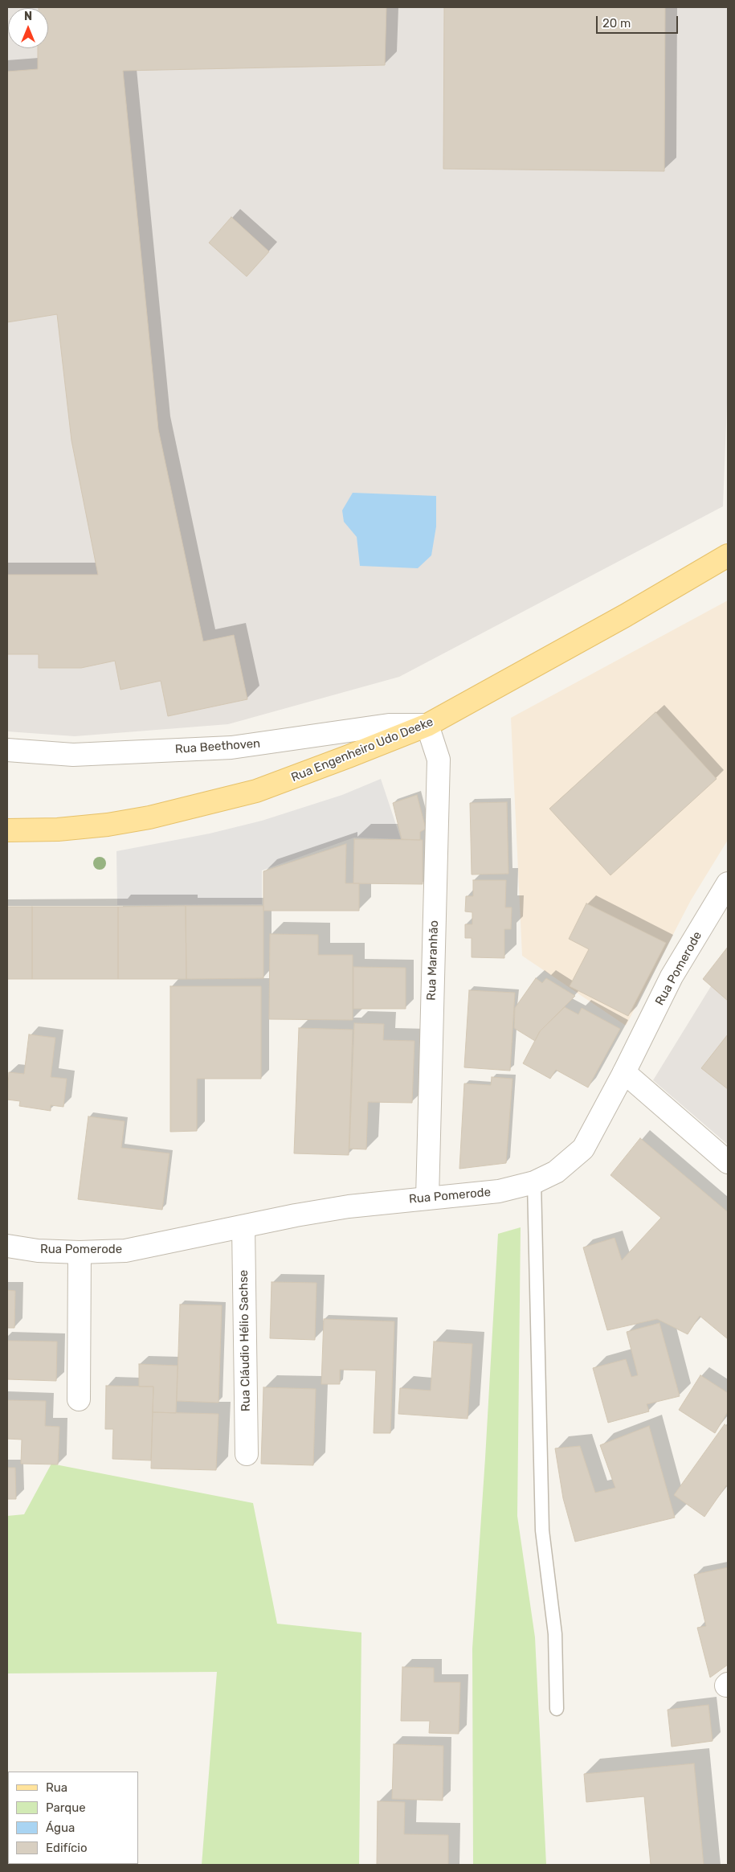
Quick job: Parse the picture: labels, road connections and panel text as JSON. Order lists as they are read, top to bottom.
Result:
{
  "streets": {
    "main road": ["Rua Engenheiro Udo Deeke"],
    "street": [
      "Rua Beethoven",
      "Rua Maranhão",
      "Rua Pomerode",
      "Rua Cláudio Hélio Sachse"
    ]
  },
  "crossings": [
    ["Rua Beethoven", "Rua Engenheiro Udo Deeke"],
    ["Rua Beethoven", "Rua Maranhão"],
    ["Rua Engenheiro Udo Deeke", "Rua Maranhão"],
    ["Rua Maranhão", "Rua Pomerode"],
    ["Rua Pomerode", "Rua Cláudio Hélio Sachse"]
  ],
  "legend": [
    "Rua",
    "Parque",
    "Água",
    "Edifício"
  ],
  "scale_bar": "20 m",
  "north": "top"
}
